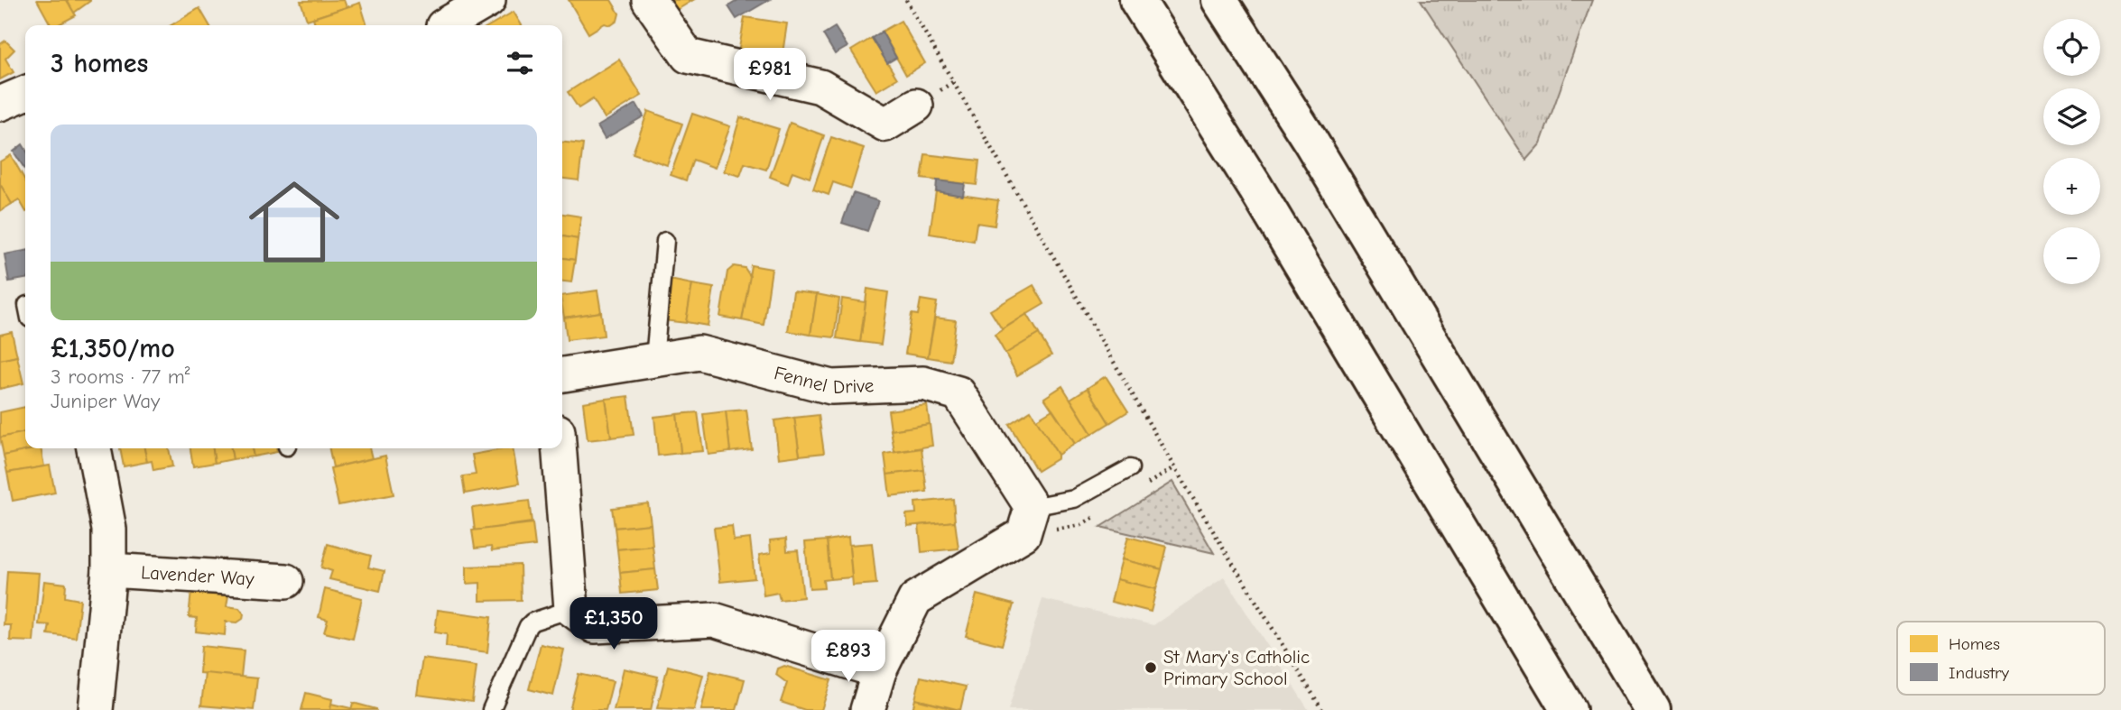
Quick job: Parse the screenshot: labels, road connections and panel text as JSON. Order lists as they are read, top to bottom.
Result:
{
  "streets": {
    "street": ["Fennel Drive", "Lavender Way"]
  },
  "places": ["St Mary's Catholic Primary School"],
  "legend": ["Homes", "Industry"],
  "page": {
    "map_buttons": ["+", "−"],
    "heading": "3 homes",
    "price": ["£981", "£1,350", "£893"],
    "list": [
      {
        "name": "£1,350/mo",
        "note": "3 rooms · 77 m² · Juniper Way"
      }
    ]
  }
}
